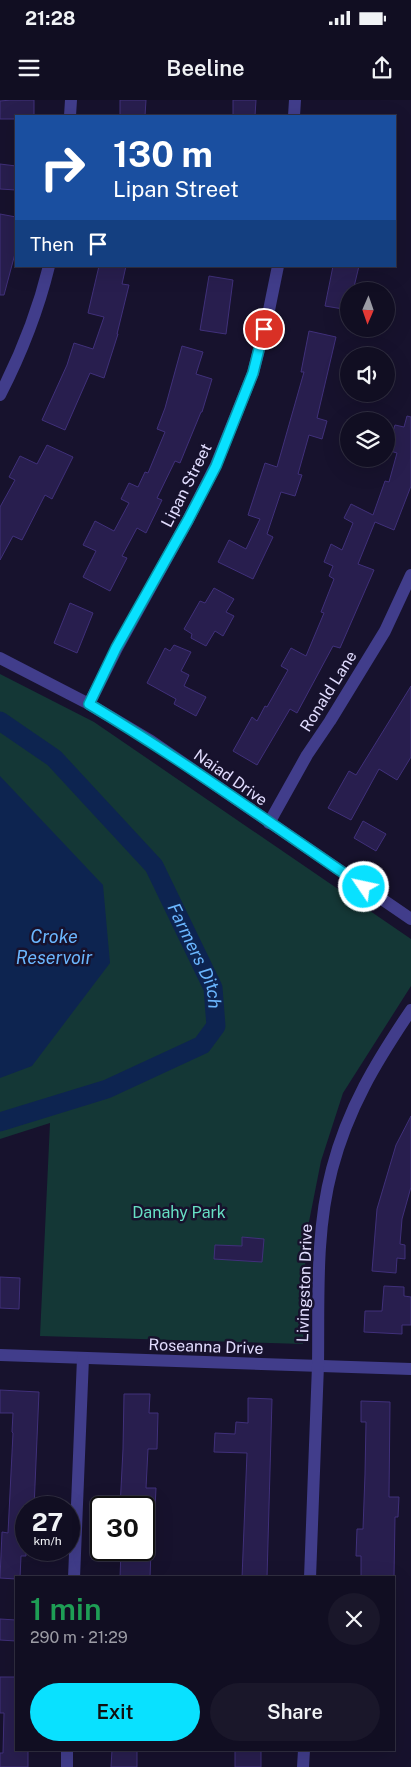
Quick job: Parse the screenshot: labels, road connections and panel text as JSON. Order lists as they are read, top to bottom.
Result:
{
  "streets": {
    "street": [
      "Lipan Street",
      "Ronald Lane",
      "Naiad Drive",
      "Livingston Drive",
      "Roseanna Drive"
    ]
  },
  "crossings": [
    ["Lipan Street", "Naiad Drive"],
    ["Ronald Lane", "Naiad Drive"],
    ["Livingston Drive", "Roseanna Drive"]
  ],
  "water": ["Croke Reservoir", "Farmers Ditch"],
  "parks": ["Danahy Park"],
  "north": "bottom",
  "page": {
    "status": "21:28",
    "header": "Beeline",
    "turn": ["130 m", "Lipan Street"],
    "then": "Then",
    "speed": "27 km/h",
    "limit": "30",
    "heading": ["1 min", "290 m · 21:29"],
    "buttons": ["Exit", "Share"]
  }
}
